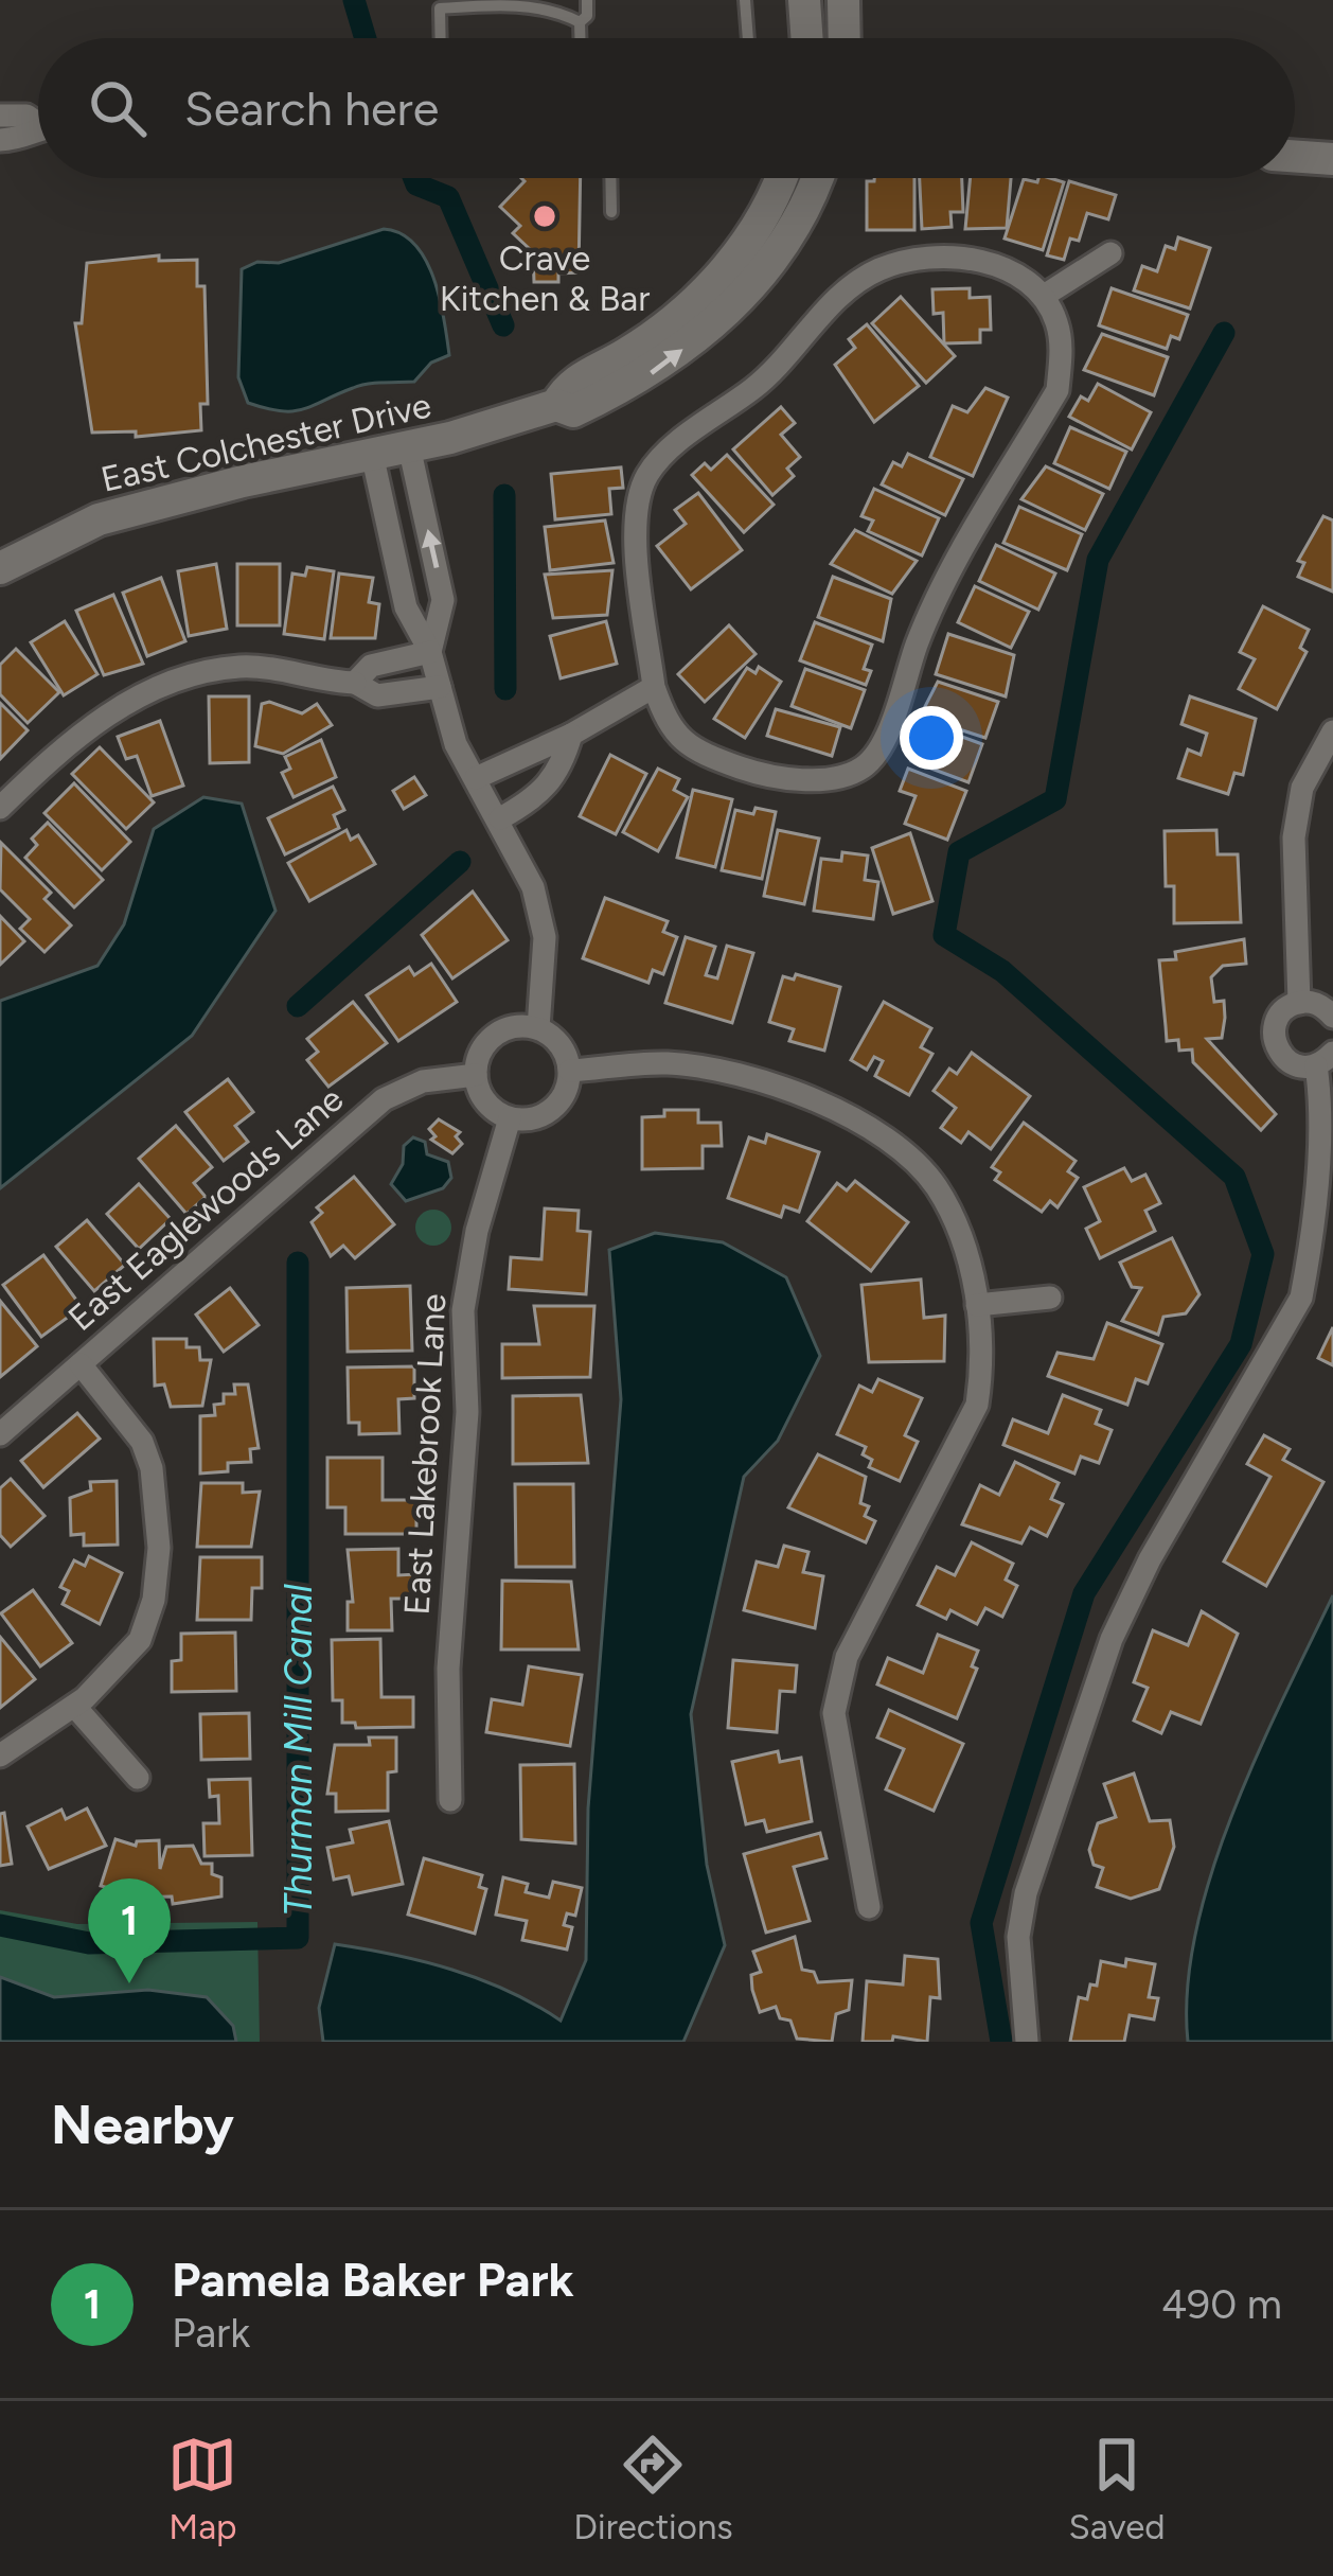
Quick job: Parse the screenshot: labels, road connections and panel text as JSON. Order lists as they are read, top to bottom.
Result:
{
  "streets": {
    "street": ["East Colchester Drive", "East Eaglewoods Lane", "East Lakebrook Lane"]
  },
  "crossings": [
    ["East Eaglewoods Lane", "East Lakebrook Lane"]
  ],
  "water": ["Thurman Mill Canal"],
  "places": ["Crave Kitchen & Bar"],
  "page": {
    "search": "Search here",
    "pins": "1",
    "heading": "Nearby",
    "list": [
      {
        "mark": "1",
        "name": "Pamela Baker Park",
        "note": "Park",
        "value": "490 m"
      }
    ],
    "nav": ["Map", "Directions", "Saved"]
  }
}
